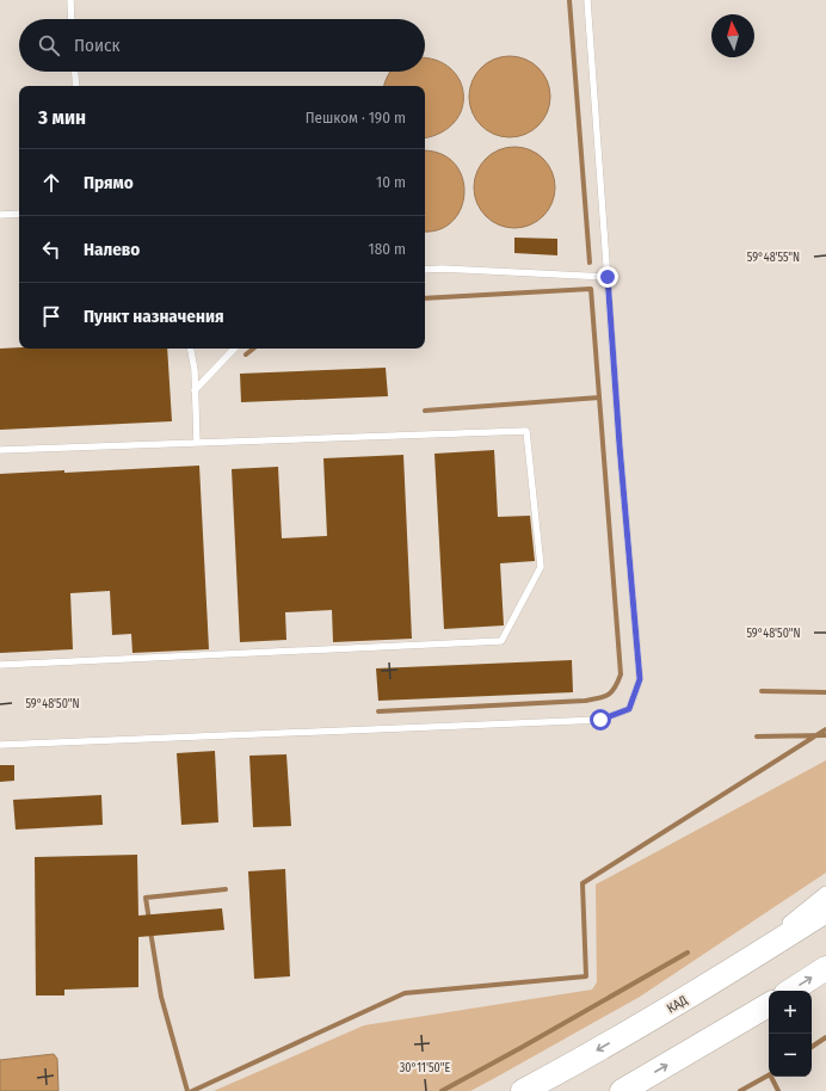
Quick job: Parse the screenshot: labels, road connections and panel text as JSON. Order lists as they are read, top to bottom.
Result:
{
  "streets": {
    "highway": ["КАД"]
  },
  "north": "top",
  "page": {
    "search": "Поиск",
    "heading": ["3 мин", "Пешком · 190 m"],
    "list": [
      ["Прямо", "10 m"],
      ["Налево", "180 m"],
      "Пункт назначения"
    ],
    "map_buttons": ["+", "−"]
  },
  "coordinates": ["59°48'55\"N", "59°48'50\"N", "30°11'50\"E"]
}
